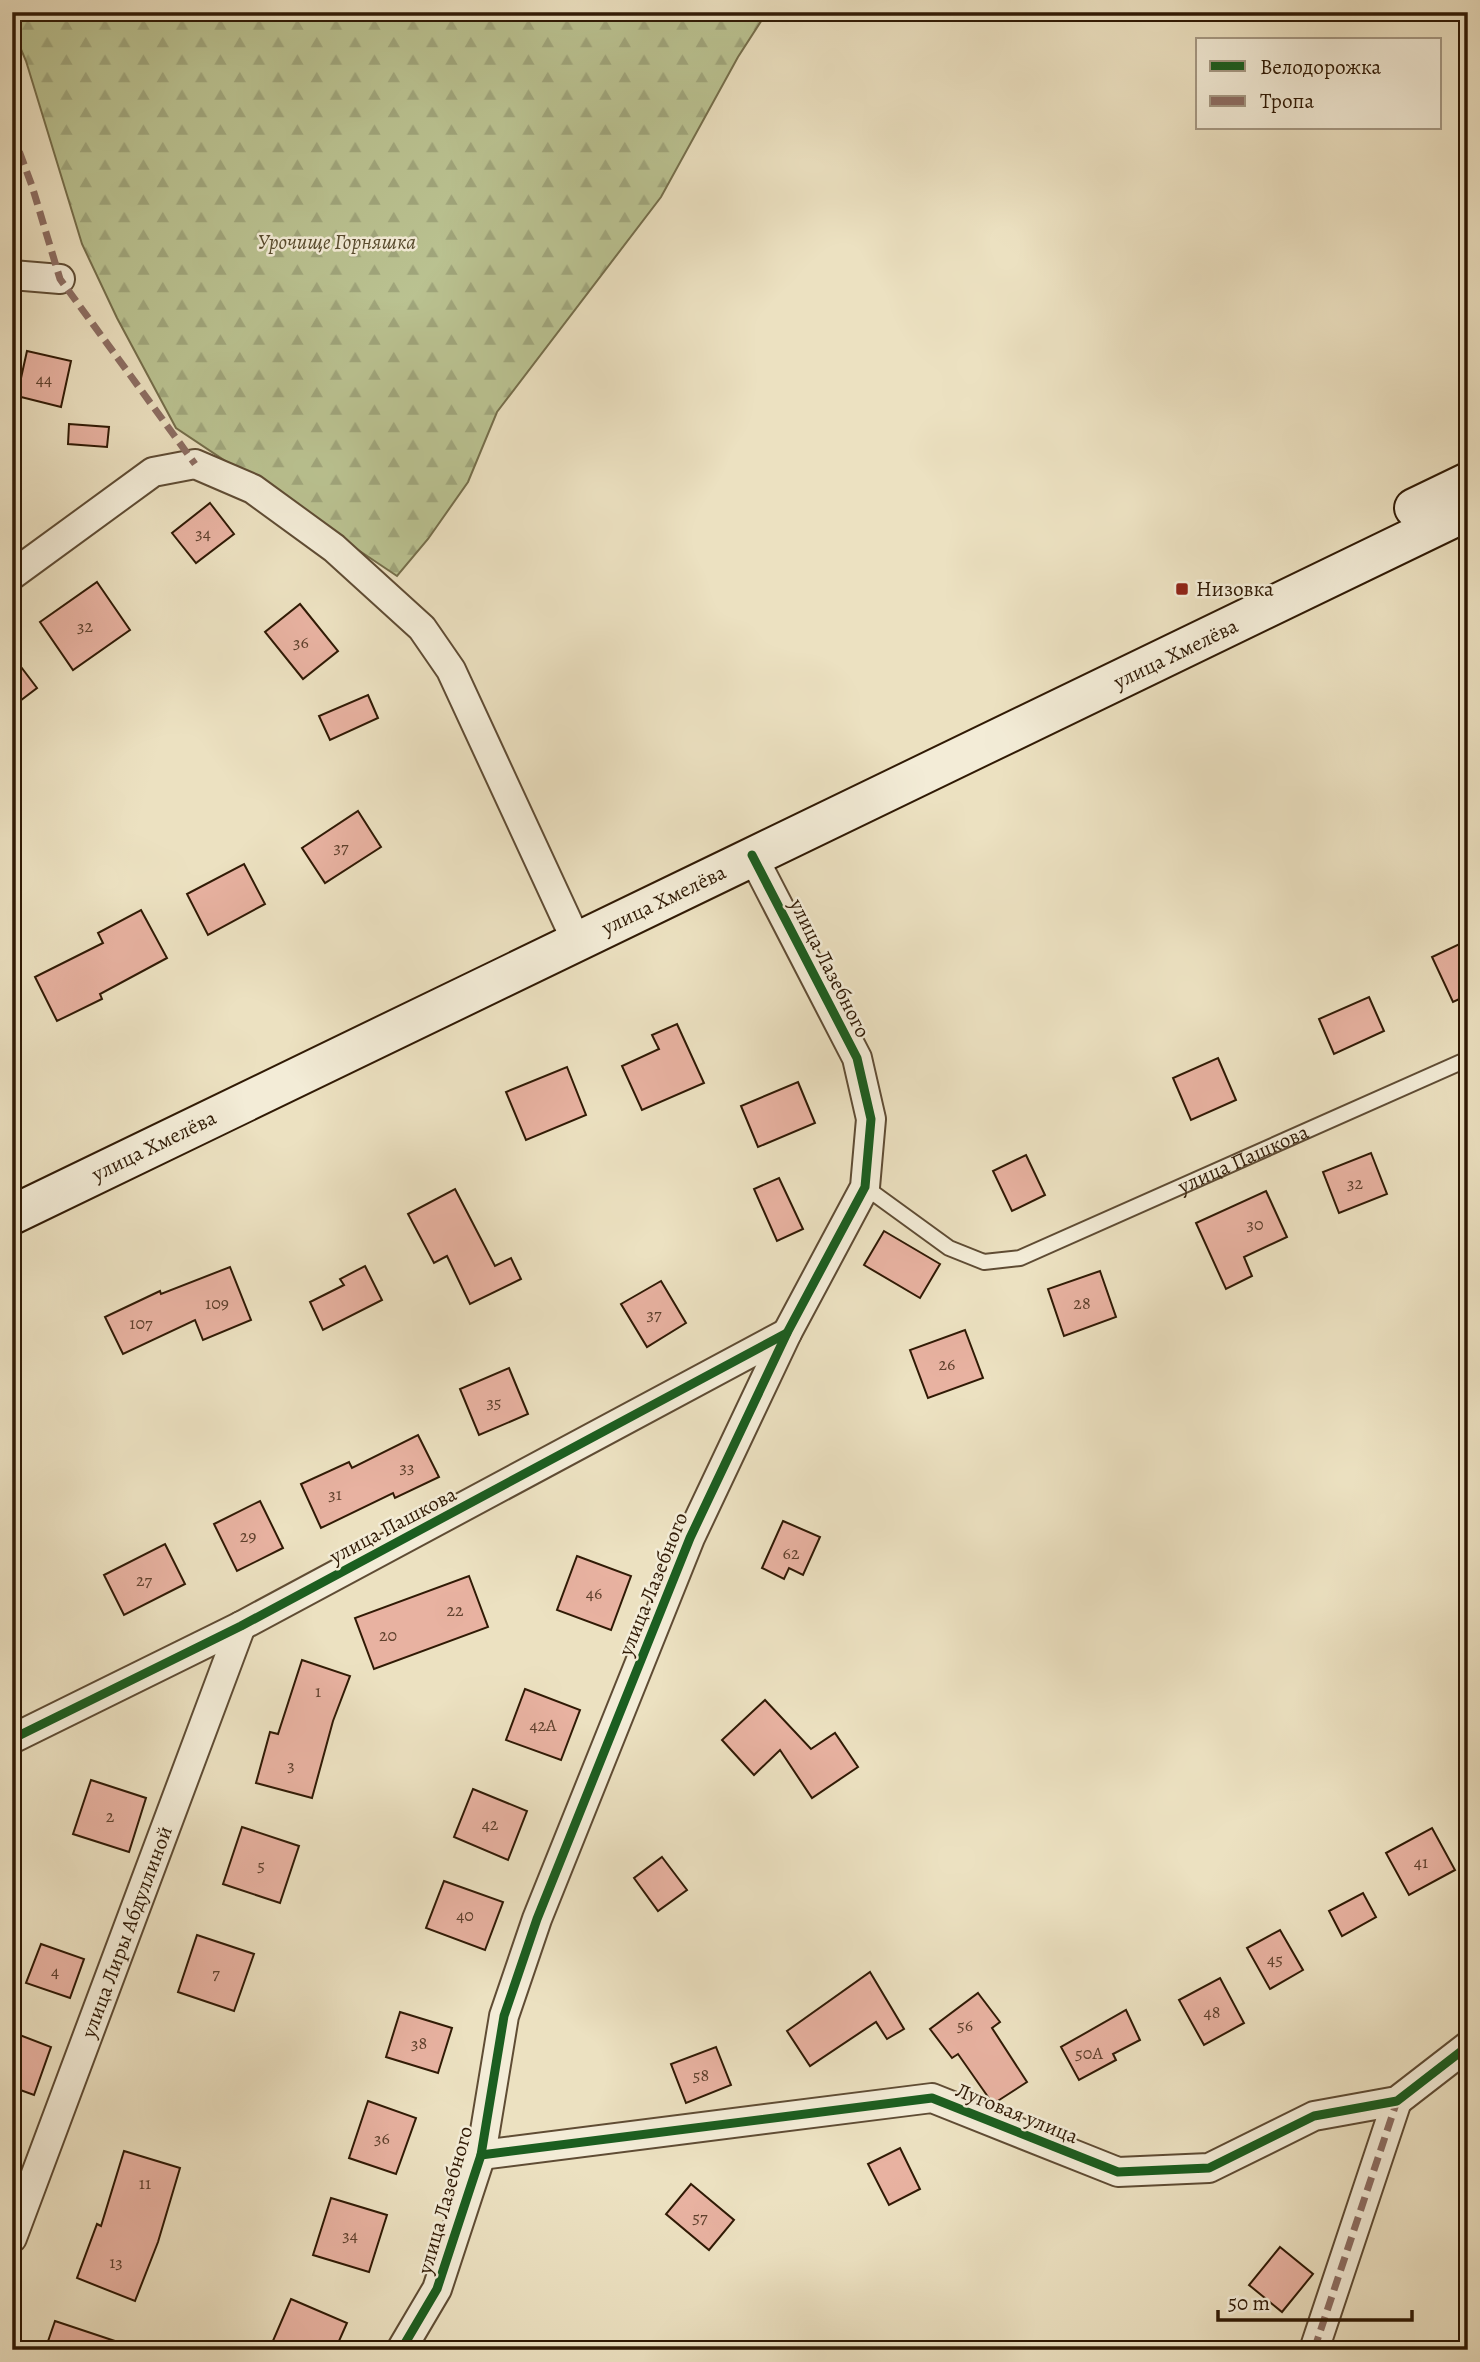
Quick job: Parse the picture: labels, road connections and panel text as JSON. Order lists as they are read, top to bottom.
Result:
{
  "streets": {
    "main road": ["улица Хмелёва"],
    "street": [
      "улица Лазебного",
      "улица Пашкова",
      "улица Лиры Абдуллиной",
      "Луговая улица"
    ]
  },
  "crossings": [
    ["улица Хмелёва", "улица Лазебного"],
    ["улица Лазебного", "улица Пашкова"],
    ["улица Лазебного", "Луговая улица"],
    ["улица Пашкова", "улица Лиры Абдуллиной"]
  ],
  "parks": ["Урочище Горняшка"],
  "places": {
    "transit": ["Низовка"]
  },
  "house_numbers": [
    "44",
    "34",
    "32",
    "36",
    "37",
    "32",
    "30",
    "109",
    "28",
    "37",
    "107",
    "26",
    "35",
    "33",
    "31",
    "29",
    "62",
    "27",
    "46",
    "22",
    "20",
    "1",
    "42А",
    "3",
    "2",
    "42",
    "41",
    "5",
    "40",
    "45",
    "4",
    "7",
    "48",
    "56",
    "38",
    "50А",
    "58",
    "36",
    "11",
    "57",
    "34",
    "13"
  ],
  "legend": ["Велодорожка", "Тропа"],
  "scale_bar": "50 m"
}
